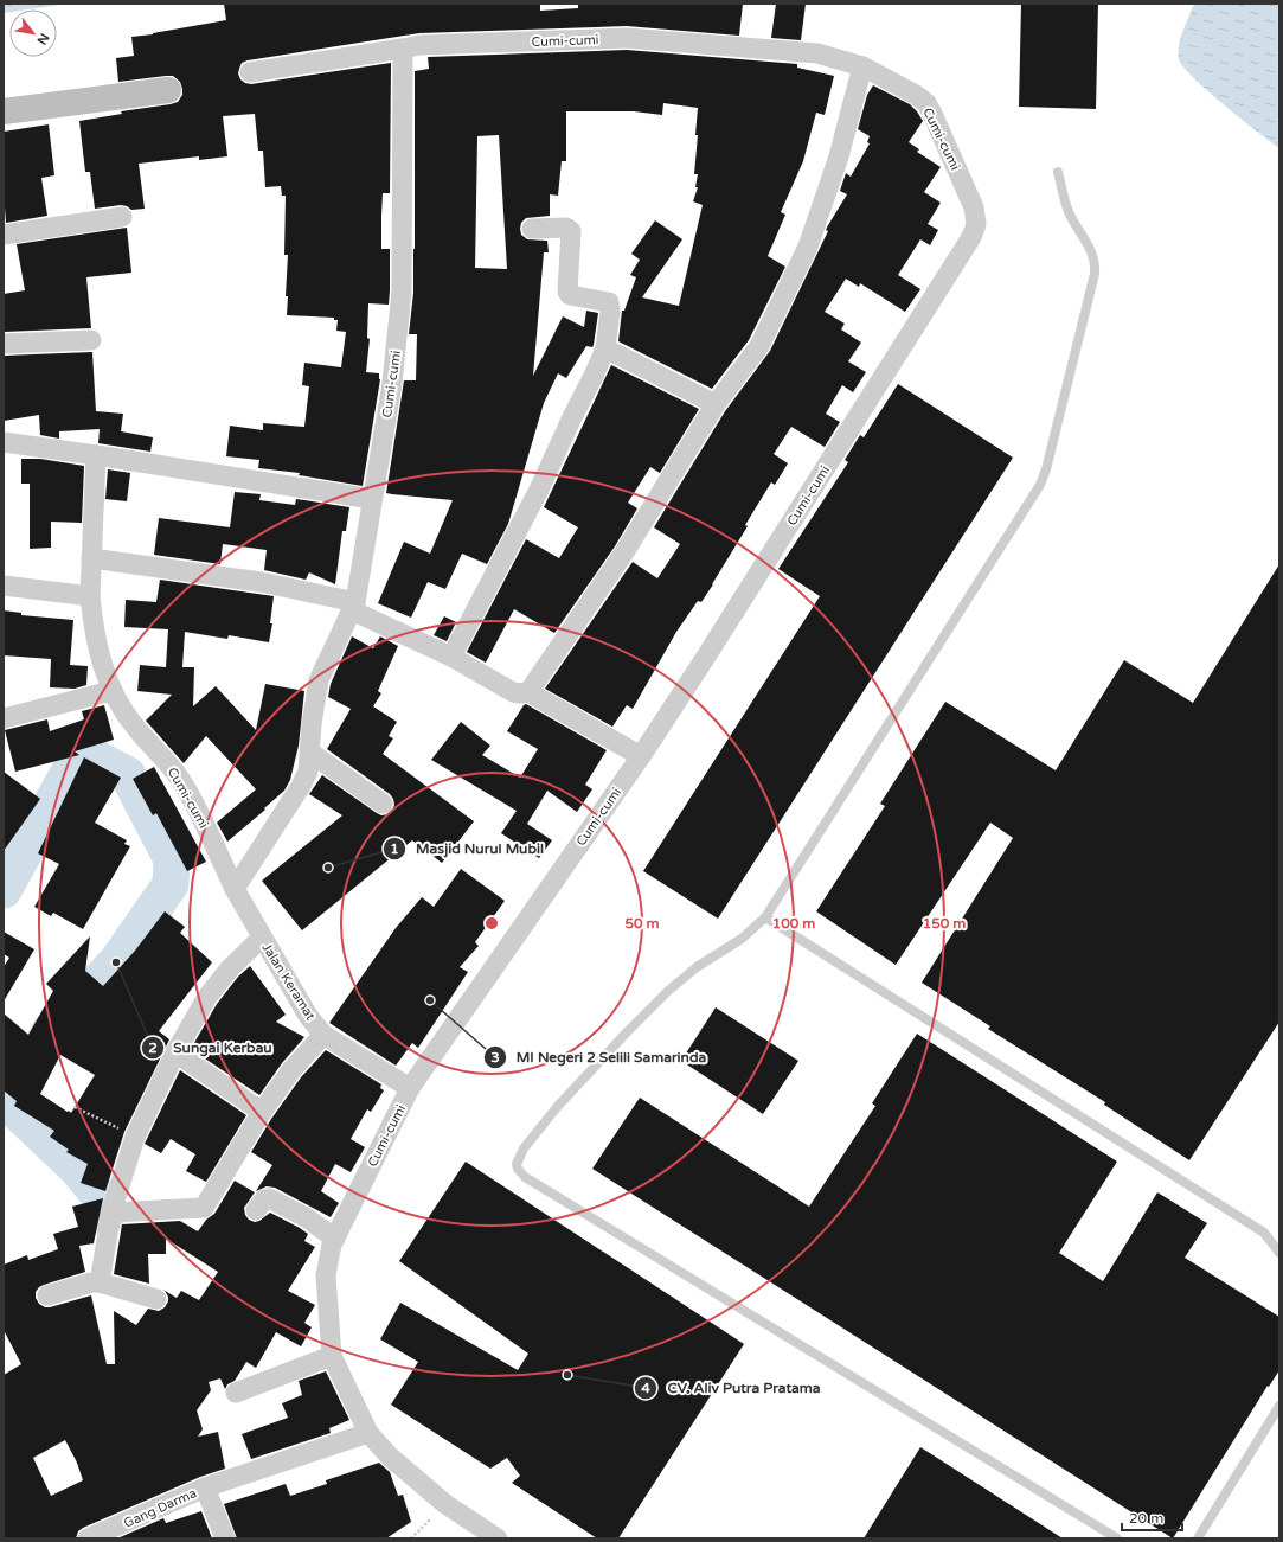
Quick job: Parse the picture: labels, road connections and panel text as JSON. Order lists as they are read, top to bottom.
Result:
{
  "streets": {
    "street": ["Cumi-cumi", "Jalan Keramat", "Gang Darma"]
  },
  "crossings": [
    ["Cumi-cumi", "Jalan Keramat"],
    ["Cumi-cumi", "Gang Darma"]
  ],
  "places": [
    "Masjid Nurul Mubil",
    "Sungai Kerbau",
    "MI Negeri 2 Selili Samarinda",
    "CV. Aliv Putra Pratama"
  ],
  "scale_bar": "20 m",
  "north": "bottom right",
  "rings": ["50 m", "100 m", "150 m"]
}
